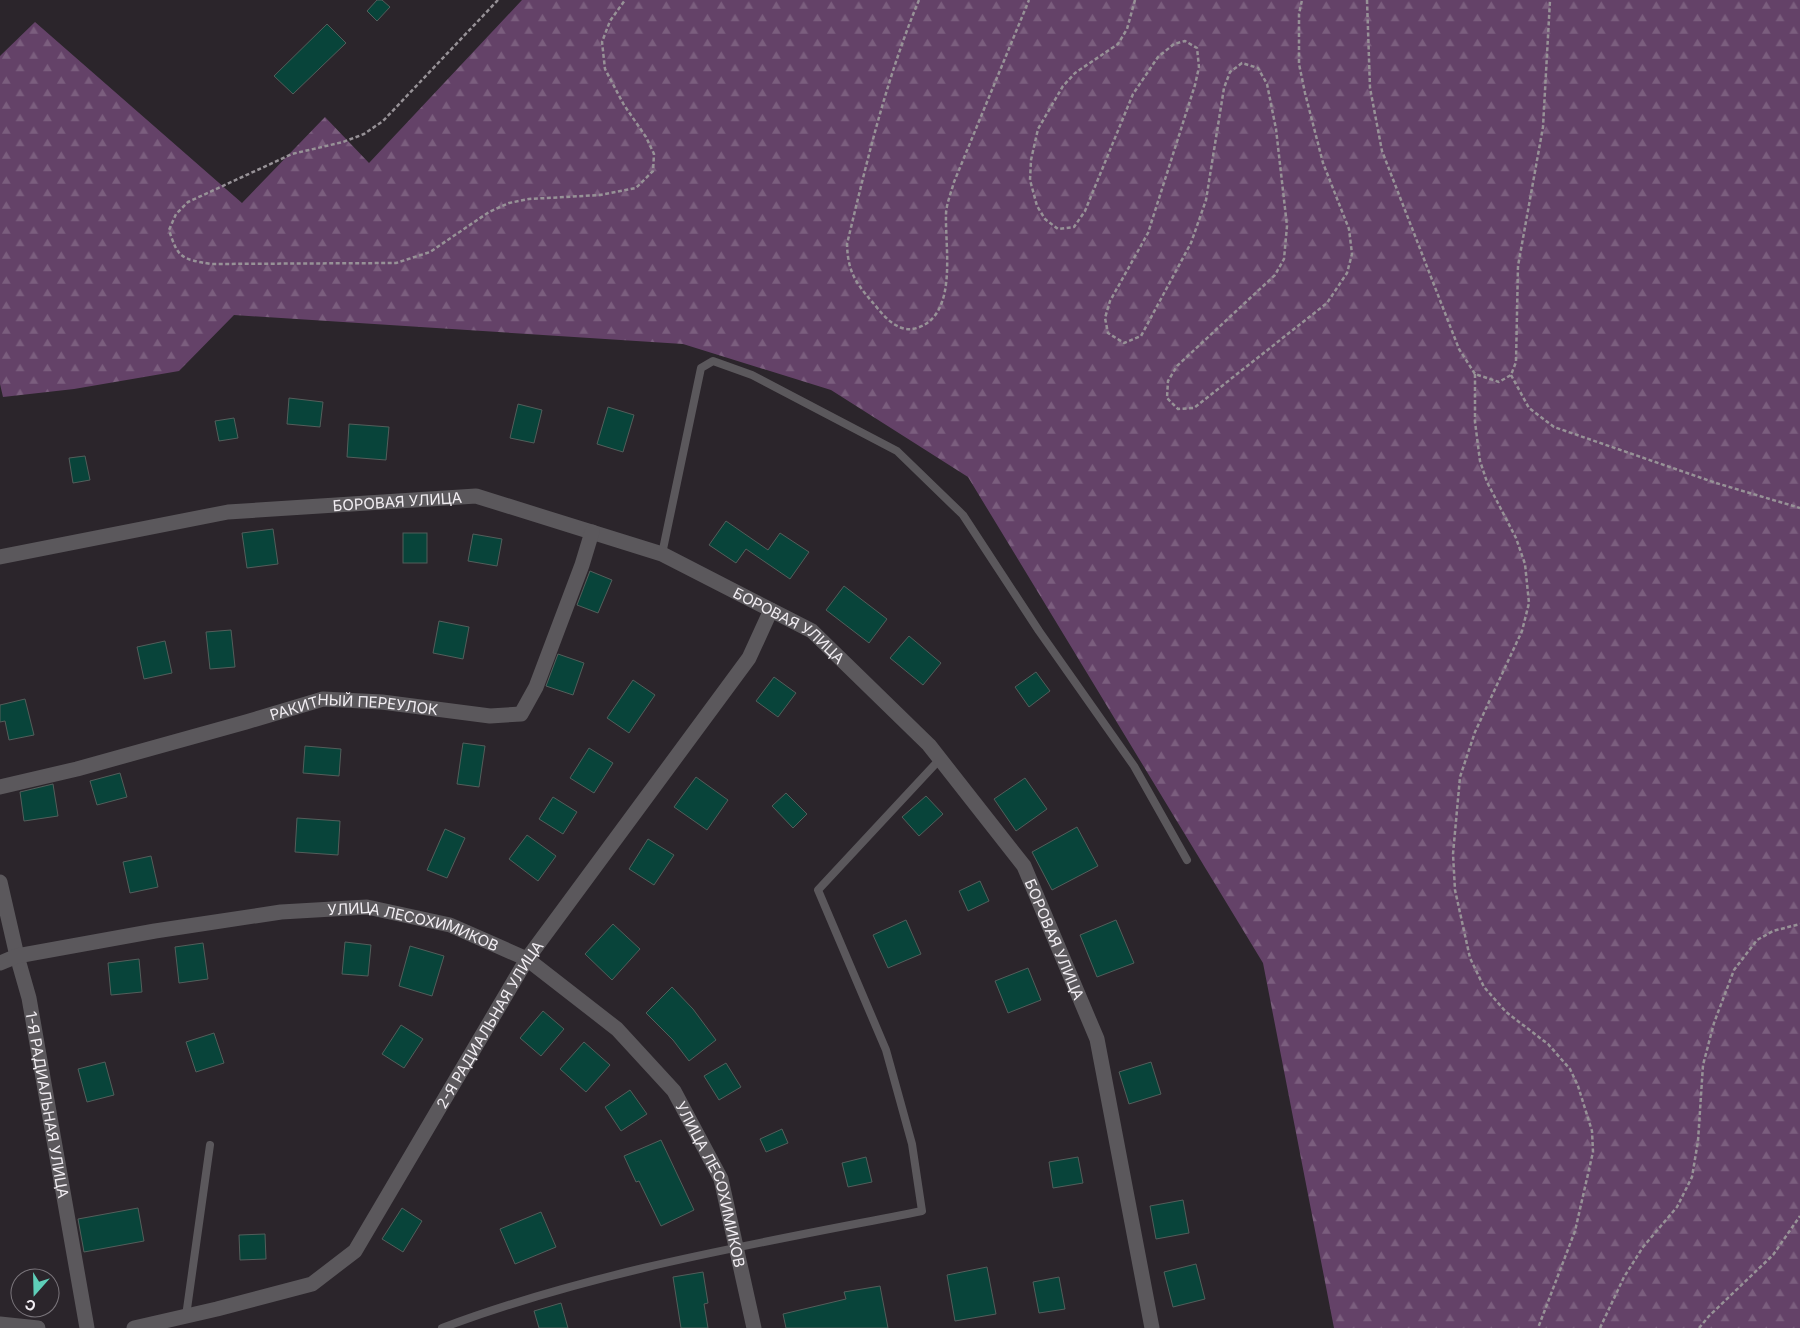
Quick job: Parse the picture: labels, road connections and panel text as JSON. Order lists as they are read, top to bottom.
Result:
{
  "streets": {
    "street": [
      "БОРОВАЯ УЛИЦА",
      "РАКИТНЫЙ ПЕРЕУЛОК",
      "УЛИЦА ЛЕСОХИМИКОВ",
      "2-Я РАДИАЛЬНАЯ УЛИЦА",
      "1-Я РАДИАЛЬНАЯ УЛИЦА"
    ]
  },
  "crossings": [
    ["БОРОВАЯ УЛИЦА", "РАКИТНЫЙ ПЕРЕУЛОК"],
    ["БОРОВАЯ УЛИЦА", "2-Я РАДИАЛЬНАЯ УЛИЦА"],
    ["УЛИЦА ЛЕСОХИМИКОВ", "2-Я РАДИАЛЬНАЯ УЛИЦА"],
    ["УЛИЦА ЛЕСОХИМИКОВ", "1-Я РАДИАЛЬНАЯ УЛИЦА"]
  ],
  "north": "bottom"
}
